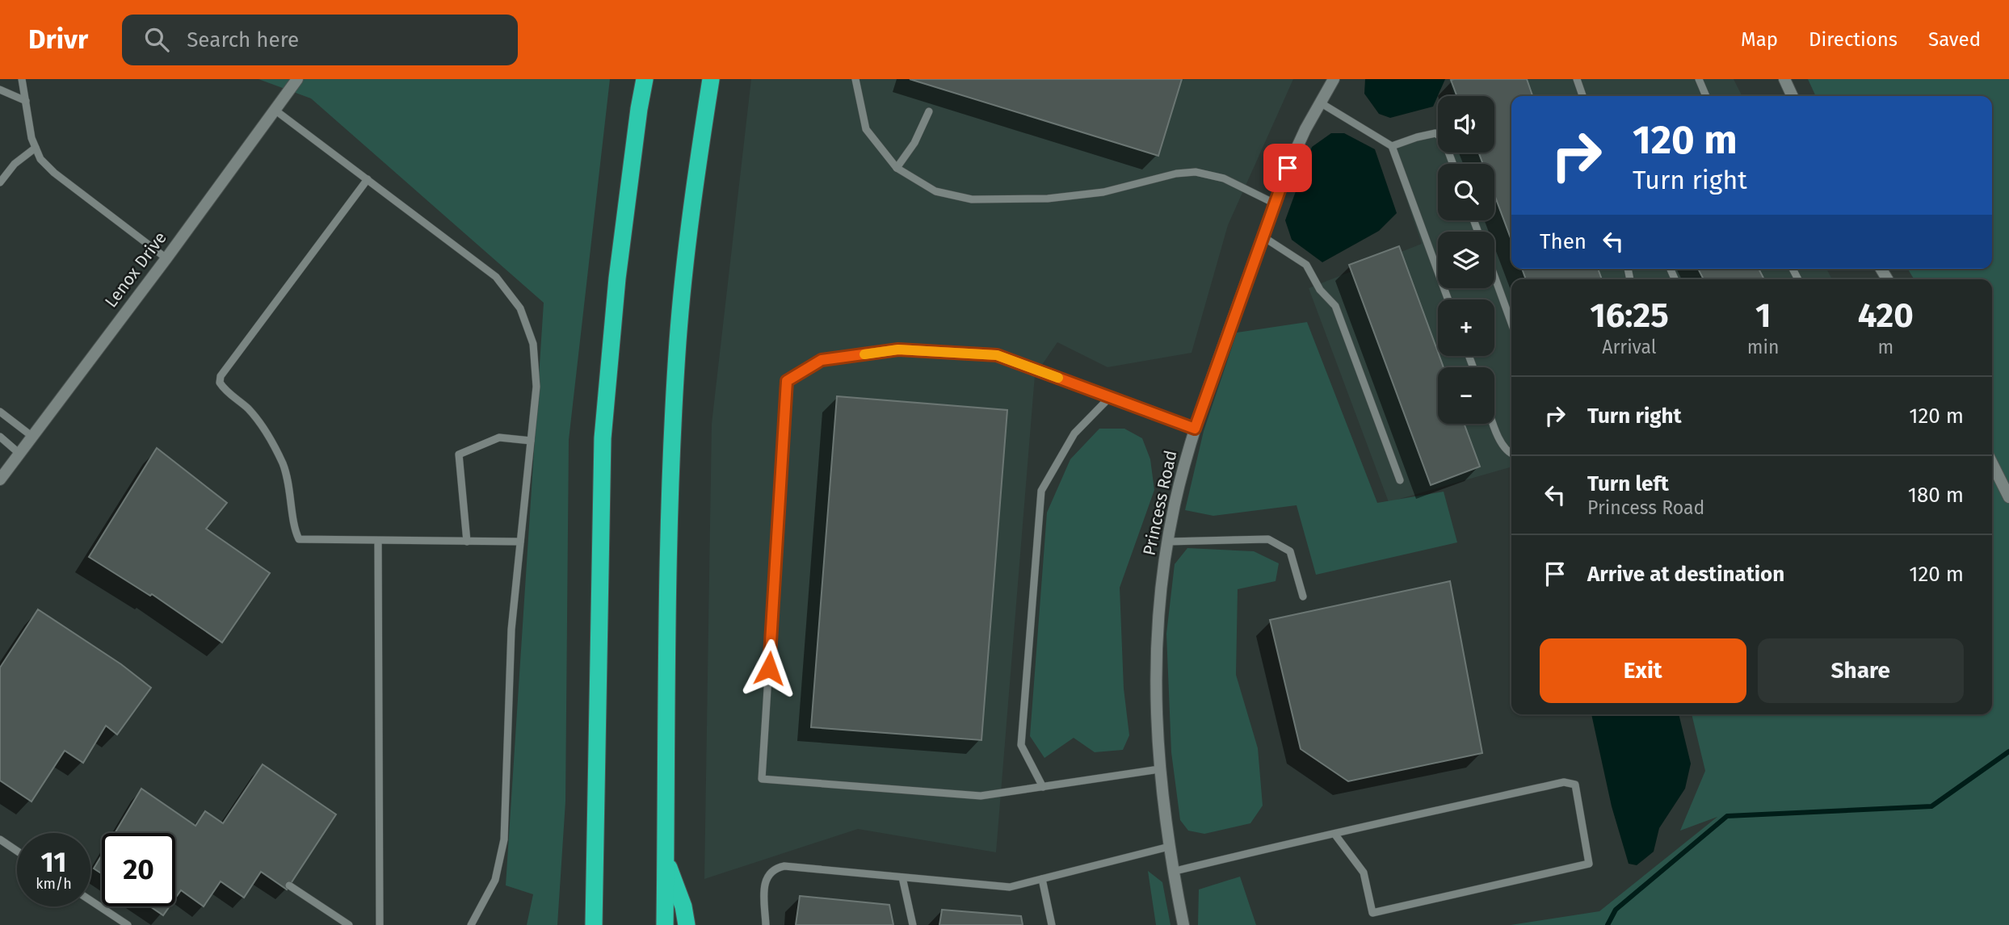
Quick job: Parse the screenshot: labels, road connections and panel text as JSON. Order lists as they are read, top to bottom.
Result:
{
  "streets": {
    "street": ["Lenox Drive", "Princess Road"]
  },
  "page": {
    "header": "Drivr",
    "search": "Search here",
    "nav": ["Map", "Directions", "Saved"],
    "map_buttons": ["+", "−"],
    "turn": ["120 m", "Turn right"],
    "then": "Then",
    "eta": [
      "16:25",
      "Arrival",
      "1",
      "min",
      "420",
      "m"
    ],
    "list": [
      {
        "name": "Turn right",
        "value": "120 m"
      },
      {
        "name": "Turn left",
        "note": "Princess Road",
        "value": "180 m"
      },
      {
        "name": "Arrive at destination",
        "value": "120 m"
      }
    ],
    "buttons": ["Exit", "Share"],
    "speed": "11 km/h",
    "limit": "20"
  }
}
